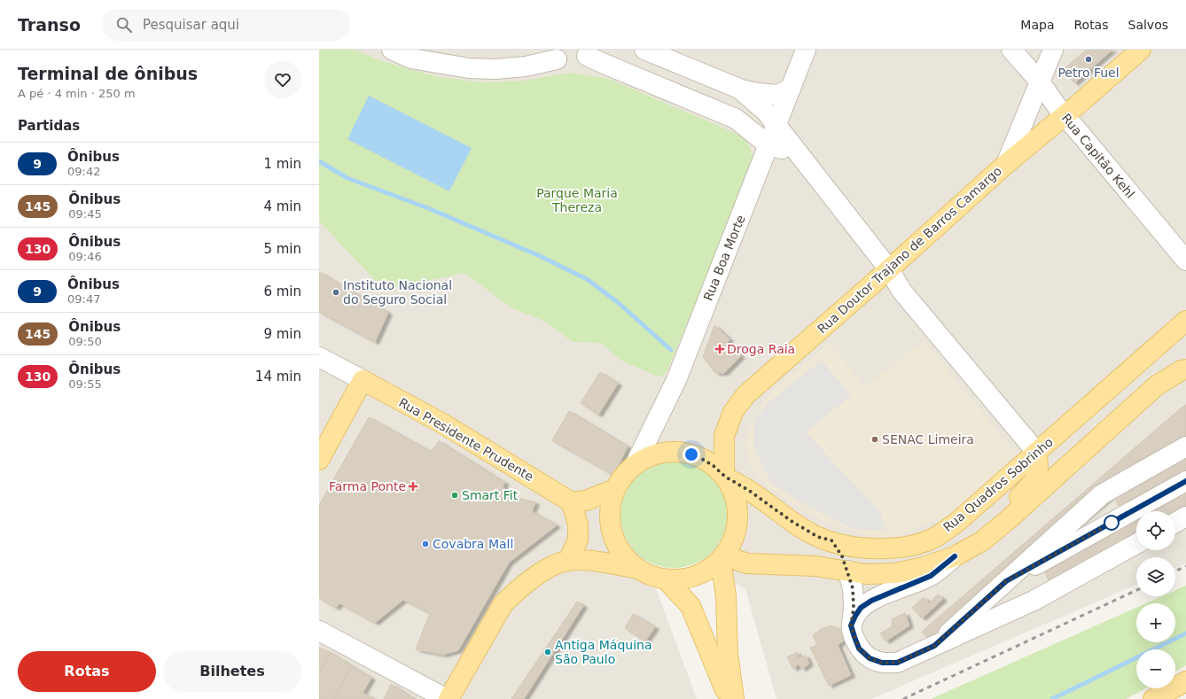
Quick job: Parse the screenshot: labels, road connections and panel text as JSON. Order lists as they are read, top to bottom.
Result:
{
  "streets": {
    "main road": ["Rua Doutor Trajano de Barros Camargo", "Rua Presidente Prudente", "Rua Quadros Sobrinho"],
    "street": ["Rua Capitão Kehl", "Rua Boa Morte"]
  },
  "crossings": [
    ["Rua Capitão Kehl", "Rua Doutor Trajano de Barros Camargo"],
    ["Rua Doutor Trajano de Barros Camargo", "Rua Quadros Sobrinho"]
  ],
  "parks": ["Parque Maria Thereza"],
  "places": {
    "other": [
      "Petro Fuel",
      "Instituto Nacional do Seguro Social",
      "SENAC Limeira",
      "Smart Fit",
      "Covabra Mall",
      "Antiga Máquina São Paulo"
    ],
    "health": ["Droga Raia", "Farma Ponte"]
  },
  "lines": ["bus line 9"],
  "page": {
    "header": "Transo",
    "search": "Pesquisar aqui",
    "nav": ["Mapa", "Rotas", "Salvos"],
    "heading": [
      ["Terminal de ônibus", "A pé · 4 min · 250 m"],
      "Partidas"
    ],
    "list": [
      {
        "mark": "9",
        "name": "Ônibus",
        "note": "09:42",
        "value": "1 min"
      },
      {
        "mark": "145",
        "name": "Ônibus",
        "note": "09:45",
        "value": "4 min"
      },
      {
        "mark": "130",
        "name": "Ônibus",
        "note": "09:46",
        "value": "5 min"
      },
      {
        "mark": "9",
        "name": "Ônibus",
        "note": "09:47",
        "value": "6 min"
      },
      {
        "mark": "145",
        "name": "Ônibus",
        "note": "09:50",
        "value": "9 min"
      },
      {
        "mark": "130",
        "name": "Ônibus",
        "note": "09:55",
        "value": "14 min"
      }
    ],
    "map_buttons": ["+", "−"],
    "buttons": ["Rotas", "Bilhetes"]
  }
}
